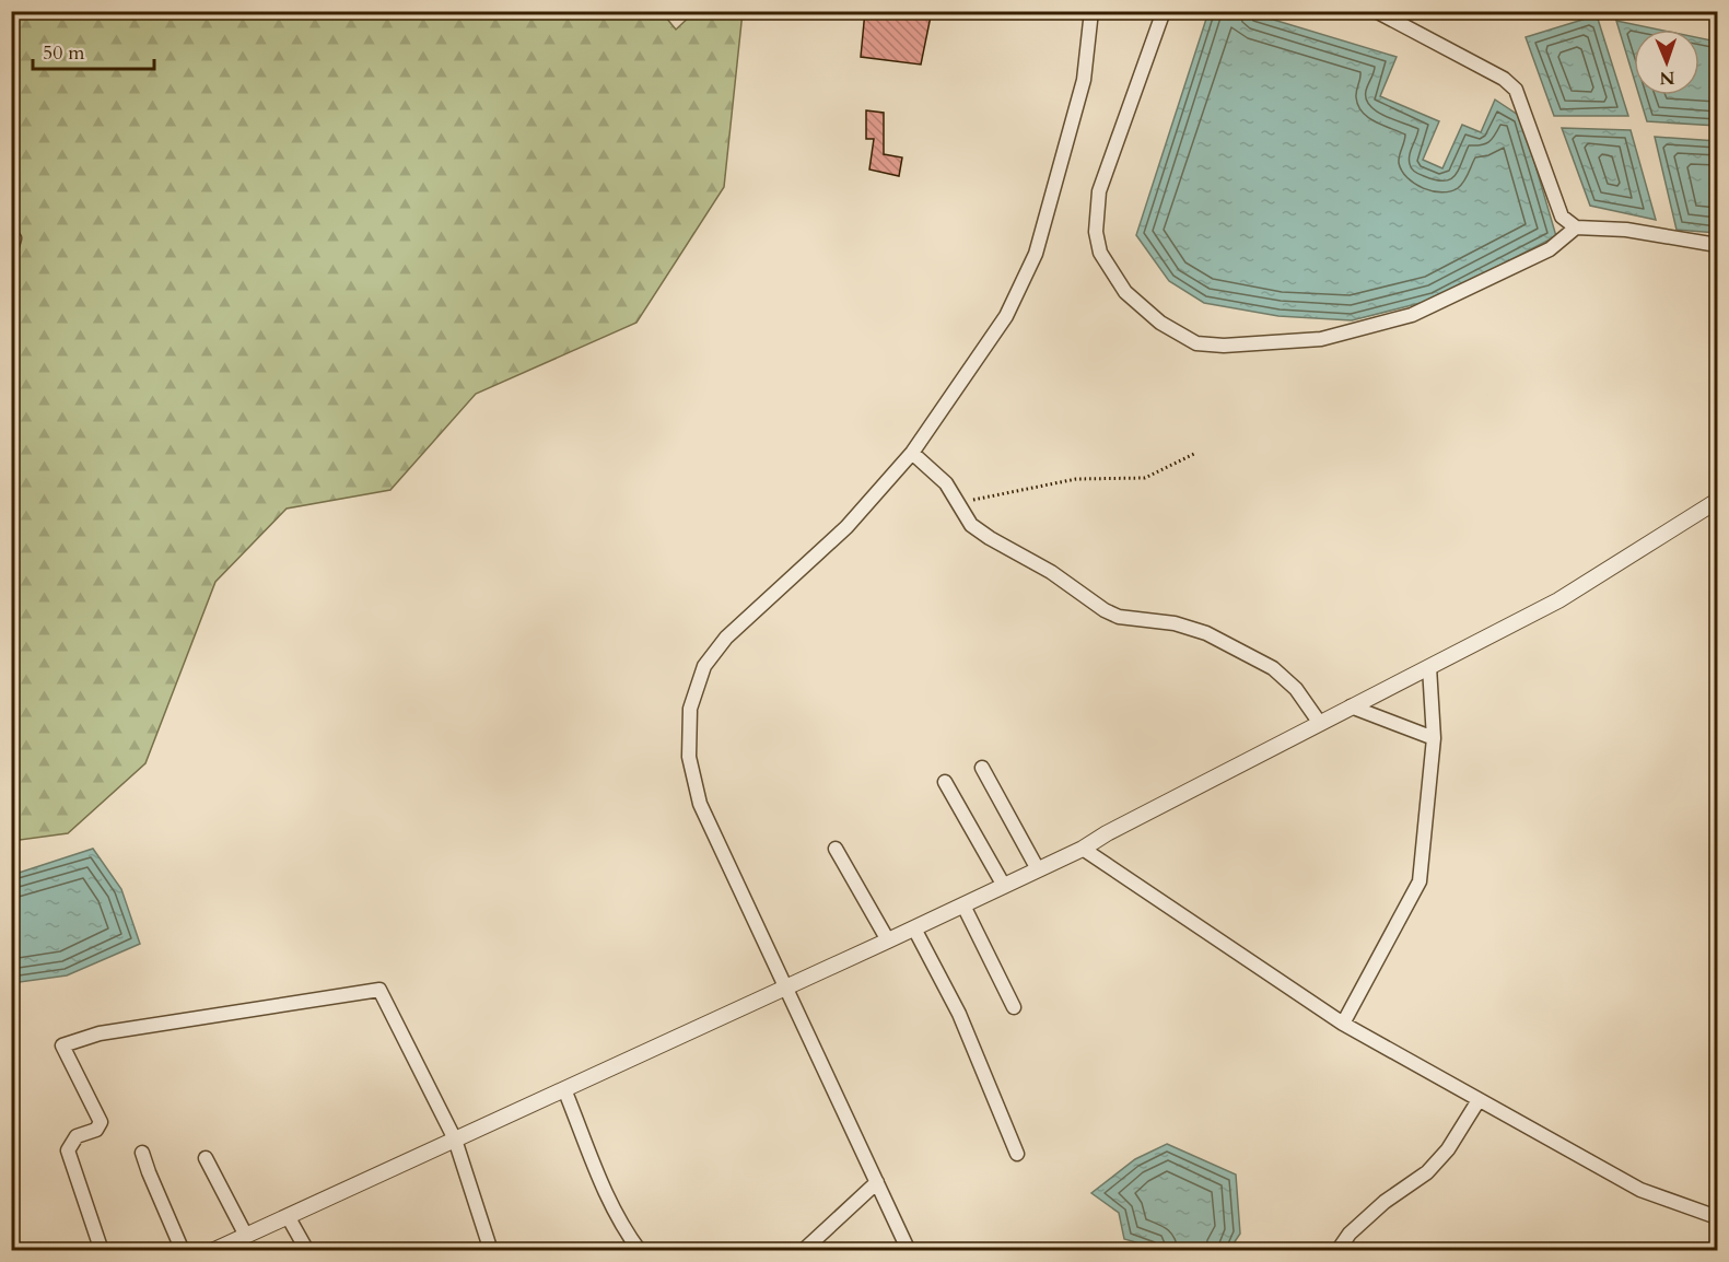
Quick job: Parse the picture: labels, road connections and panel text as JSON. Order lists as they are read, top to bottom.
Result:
{
  "scale_bar": "50 m",
  "north": "bottom"
}
